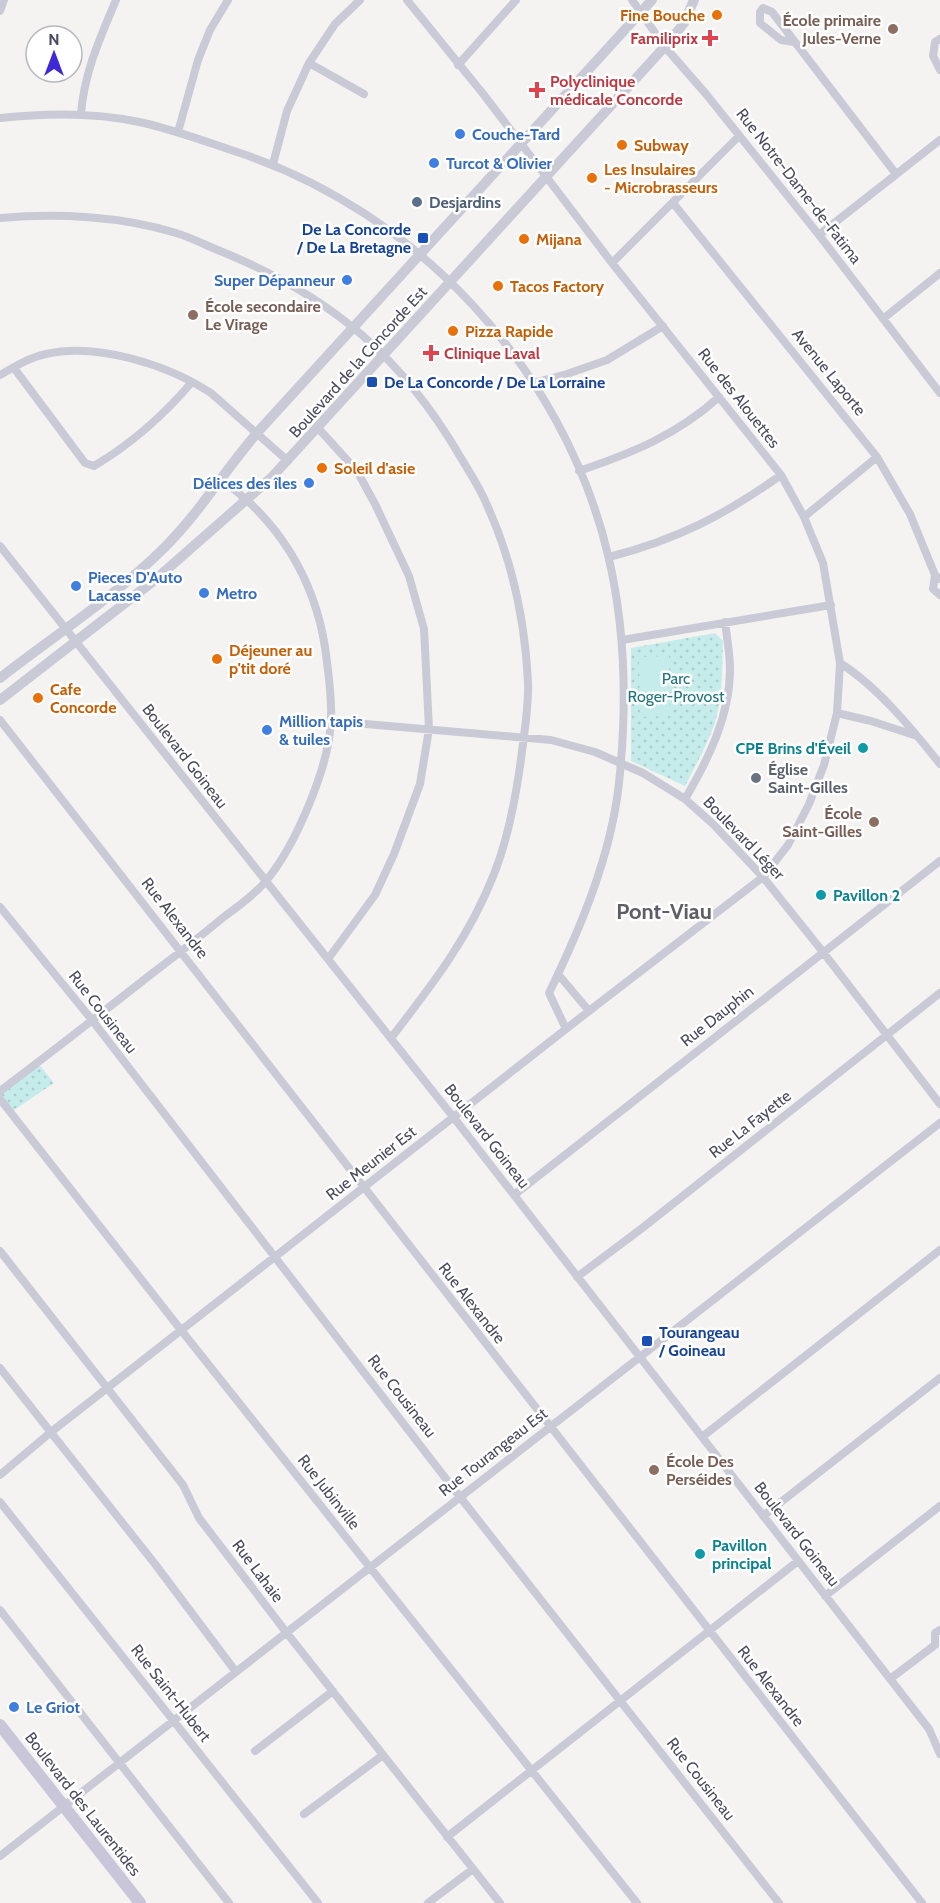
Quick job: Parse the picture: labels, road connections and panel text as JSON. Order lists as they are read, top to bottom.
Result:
{
  "streets": {
    "main road": ["Boulevard des Laurentides"],
    "street": [
      "Rue Notre-Dame-de-Fatima",
      "Boulevard de la Concorde Est",
      "Avenue Laporte",
      "Rue des Alouettes",
      "Boulevard Goineau",
      "Boulevard Léger",
      "Rue Alexandre",
      "Rue Cousineau",
      "Rue Dauphin",
      "Rue La Fayette",
      "Rue Meunier Est",
      "Rue Tourangeau Est",
      "Rue Jubinville",
      "Rue Lahaie",
      "Rue Saint-Hubert"
    ]
  },
  "crossings": [
    ["Rue Notre-Dame-de-Fatima", "Boulevard de la Concorde Est"],
    ["Boulevard de la Concorde Est", "Rue des Alouettes"],
    ["Boulevard de la Concorde Est", "Boulevard Goineau"],
    ["Rue des Alouettes", "Boulevard Léger"],
    ["Rue des Alouettes", "Rue Meunier Est"],
    ["Boulevard Goineau", "Rue Dauphin"],
    ["Boulevard Goineau", "Rue La Fayette"],
    ["Boulevard Goineau", "Rue Meunier Est"],
    ["Boulevard Goineau", "Rue Tourangeau Est"],
    ["Boulevard Léger", "Rue Dauphin"],
    ["Boulevard Léger", "Rue La Fayette"],
    ["Boulevard Léger", "Rue Meunier Est"],
    ["Rue Alexandre", "Rue Meunier Est"],
    ["Rue Alexandre", "Rue Tourangeau Est"],
    ["Rue Cousineau", "Rue Meunier Est"],
    ["Rue Cousineau", "Rue Tourangeau Est"],
    ["Rue Meunier Est", "Rue Jubinville"],
    ["Rue Meunier Est", "Rue Lahaie"],
    ["Rue Tourangeau Est", "Rue Jubinville"],
    ["Rue Tourangeau Est", "Rue Lahaie"],
    ["Rue Tourangeau Est", "Rue Saint-Hubert"],
    ["Rue Tourangeau Est", "Boulevard des Laurentides"]
  ],
  "districts": ["Pont-Viau"],
  "parks": ["Parc Roger-Provost"],
  "places": {
    "other": [
      "Fine Bouche",
      "École primaire Jules-Verne",
      "Couche-Tard",
      "Subway",
      "Turcot & Olivier",
      "Les Insulaires - Microbrasseurs",
      "Desjardins",
      "Mijana",
      "Super Dépanneur",
      "Tacos Factory",
      "École secondaire Le Virage",
      "Pizza Rapide",
      "Soleil d'asie",
      "Délices des îles",
      "Pieces D'Auto Lacasse",
      "Metro",
      "Déjeuner au p'tit doré",
      "Cafe Concorde",
      "Million tapis & tuiles",
      "CPE Brins d'Éveil",
      "Église Saint-Gilles",
      "École Saint-Gilles",
      "Pavillon 2",
      "École Des Perséides",
      "Pavillon principal",
      "Le Griot"
    ],
    "health": ["Familiprix", "Polyclinique médicale Concorde", "Clinique Laval"],
    "transit": ["De La Concorde / De La Bretagne", "De La Concorde / De La Lorraine", "Tourangeau / Goineau"]
  },
  "north": "top"
}
